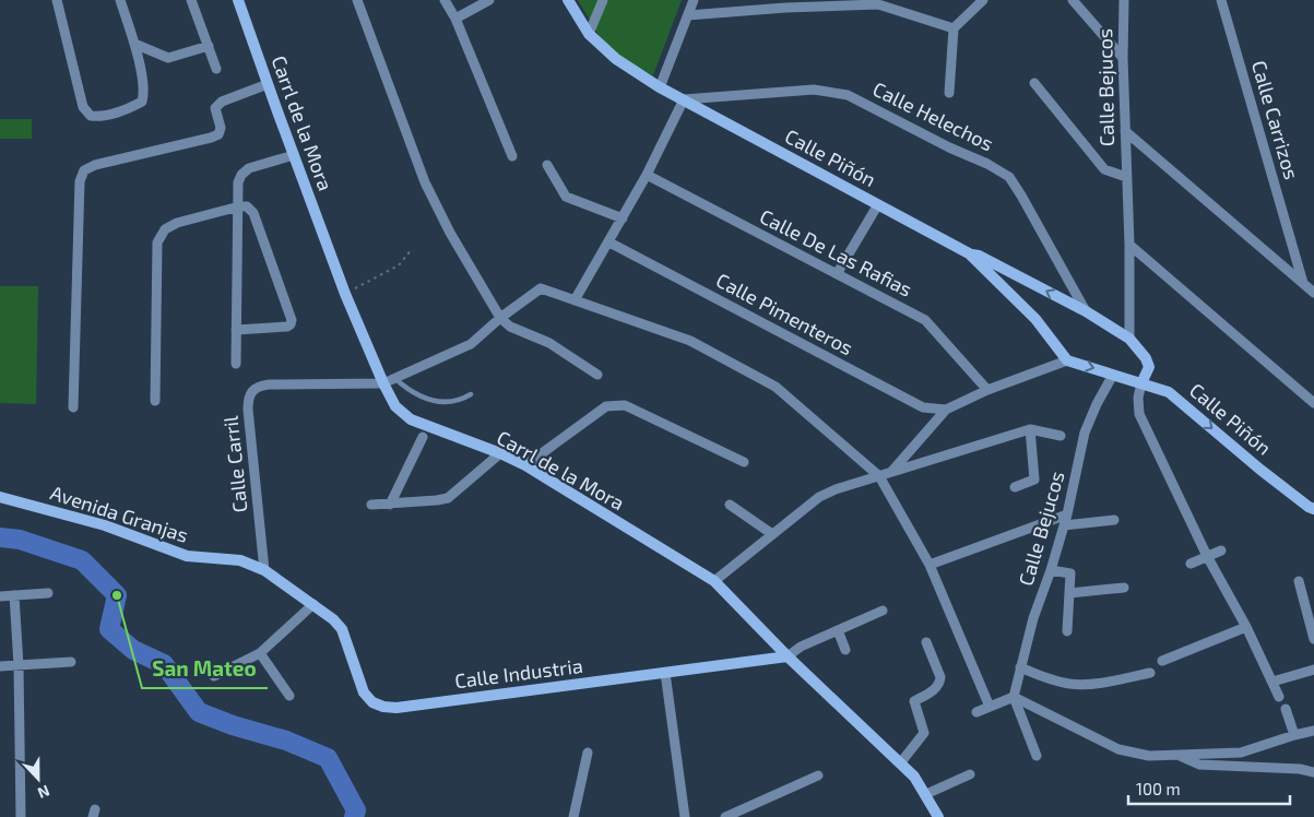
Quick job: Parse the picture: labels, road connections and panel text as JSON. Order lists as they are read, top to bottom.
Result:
{
  "streets": {
    "street": [
      "Calle Bejucos",
      "Calle Helechos",
      "Calle Carrizos",
      "Carrl de la Mora",
      "Calle Piñón",
      "Calle De Las Rafias",
      "Calle Pimenteros",
      "Calle Carril",
      "Avenida Granjas",
      "Calle Industria"
    ]
  },
  "crossings": [
    ["Calle Bejucos", "Calle Piñón"],
    ["Calle Helechos", "Calle Piñón"],
    ["Carrl de la Mora", "Calle Carril"],
    ["Carrl de la Mora", "Calle Industria"],
    ["Calle Carril", "Avenida Granjas"],
    ["Avenida Granjas", "Calle Industria"]
  ],
  "places": ["San Mateo"],
  "scale_bar": "100 m",
  "north": "bottom"
}
